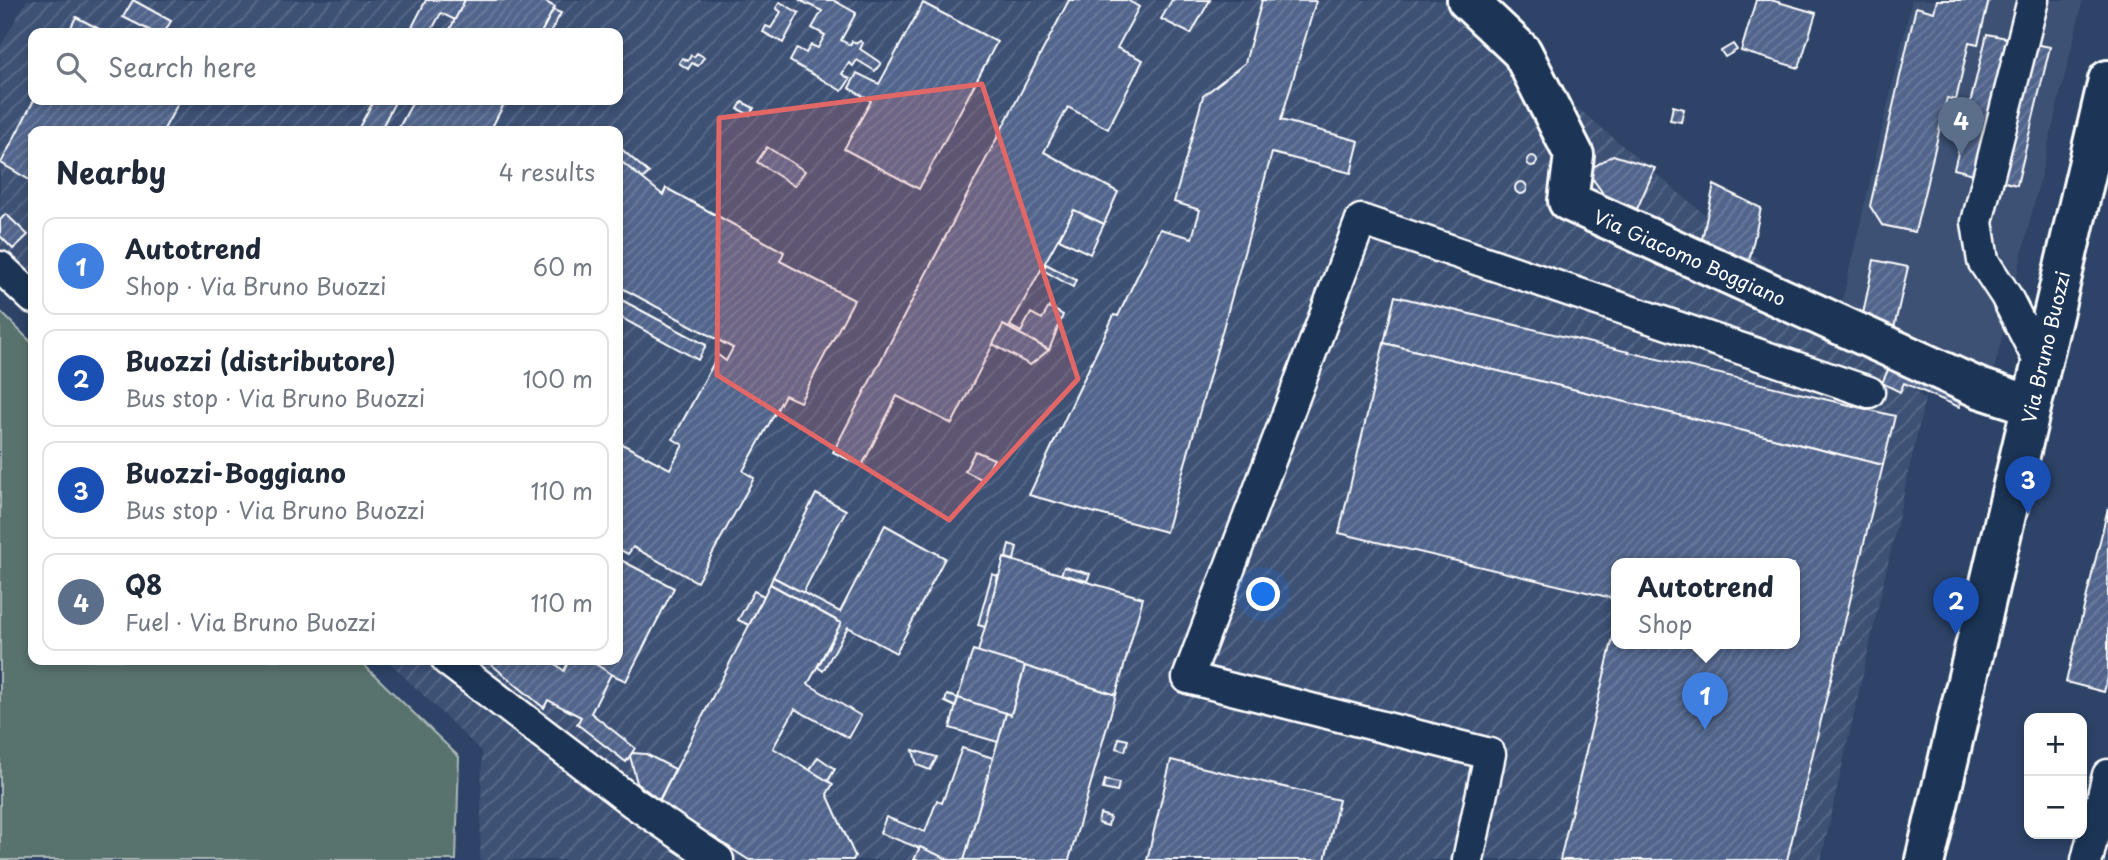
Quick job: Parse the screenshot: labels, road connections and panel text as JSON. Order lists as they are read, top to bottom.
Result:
{
  "streets": {
    "main road": ["Via Giacomo Boggiano", "Via Bruno Buozzi"]
  },
  "crossings": [
    ["Via Giacomo Boggiano", "Via Bruno Buozzi"]
  ],
  "page": {
    "search": "Search here",
    "pins": [
      "4",
      "3",
      "2",
      "1"
    ],
    "heading": ["Nearby", "4 results"],
    "list": [
      {
        "mark": "1",
        "name": "Autotrend",
        "note": "Shop · Via Bruno Buozzi",
        "value": "60 m"
      },
      {
        "mark": "2",
        "name": "Buozzi (distributore)",
        "note": "Bus stop · Via Bruno Buozzi",
        "value": "100 m"
      },
      {
        "mark": "3",
        "name": "Buozzi-Boggiano",
        "note": "Bus stop · Via Bruno Buozzi",
        "value": "110 m"
      },
      {
        "mark": "4",
        "name": "Q8",
        "note": "Fuel · Via Bruno Buozzi",
        "value": "110 m"
      }
    ],
    "popup": ["Autotrend", "Shop"],
    "map_buttons": ["+", "−"]
  }
}
